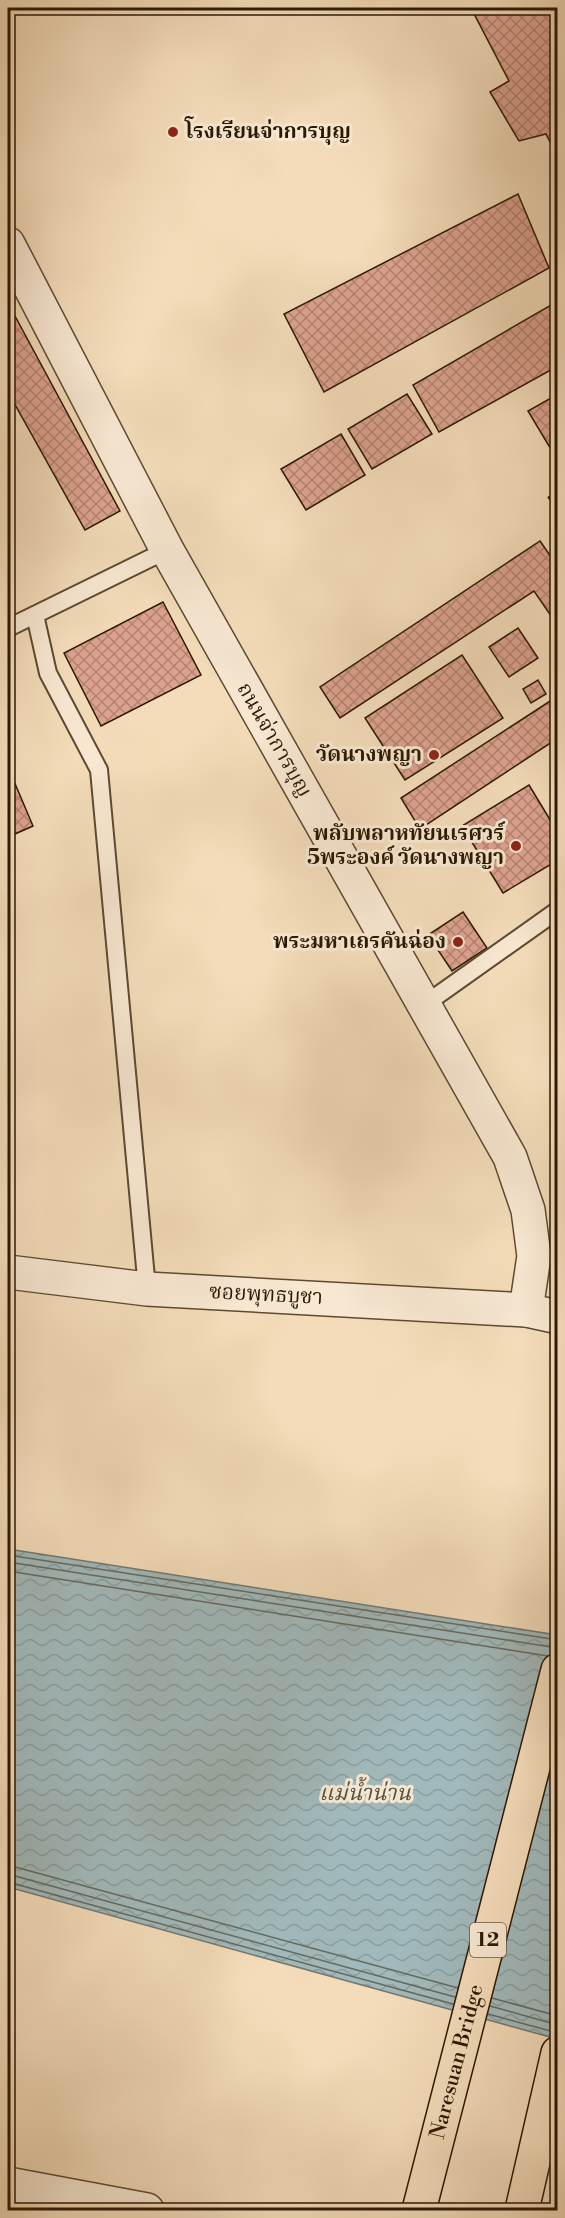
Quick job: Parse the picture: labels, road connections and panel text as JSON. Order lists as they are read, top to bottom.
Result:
{
  "streets": {
    "main road": ["12", "Naresuan Bridge"],
    "street": ["ถนนจ่าการบุญ", "ซอยพุทธบูชา"]
  },
  "crossings": [
    ["ถนนจ่าการบุญ", "ซอยพุทธบูชา"]
  ],
  "water": ["แม่น้ำน่าน"],
  "places": [
    "โรงเรียนจ่าการบุญ",
    "วัดนางพญา",
    "พลับพลาหทัยนเรศวร์ 5พระองค์ วัดนางพญา",
    "พระมหาเถรคันฉ่อง"
  ]
}
